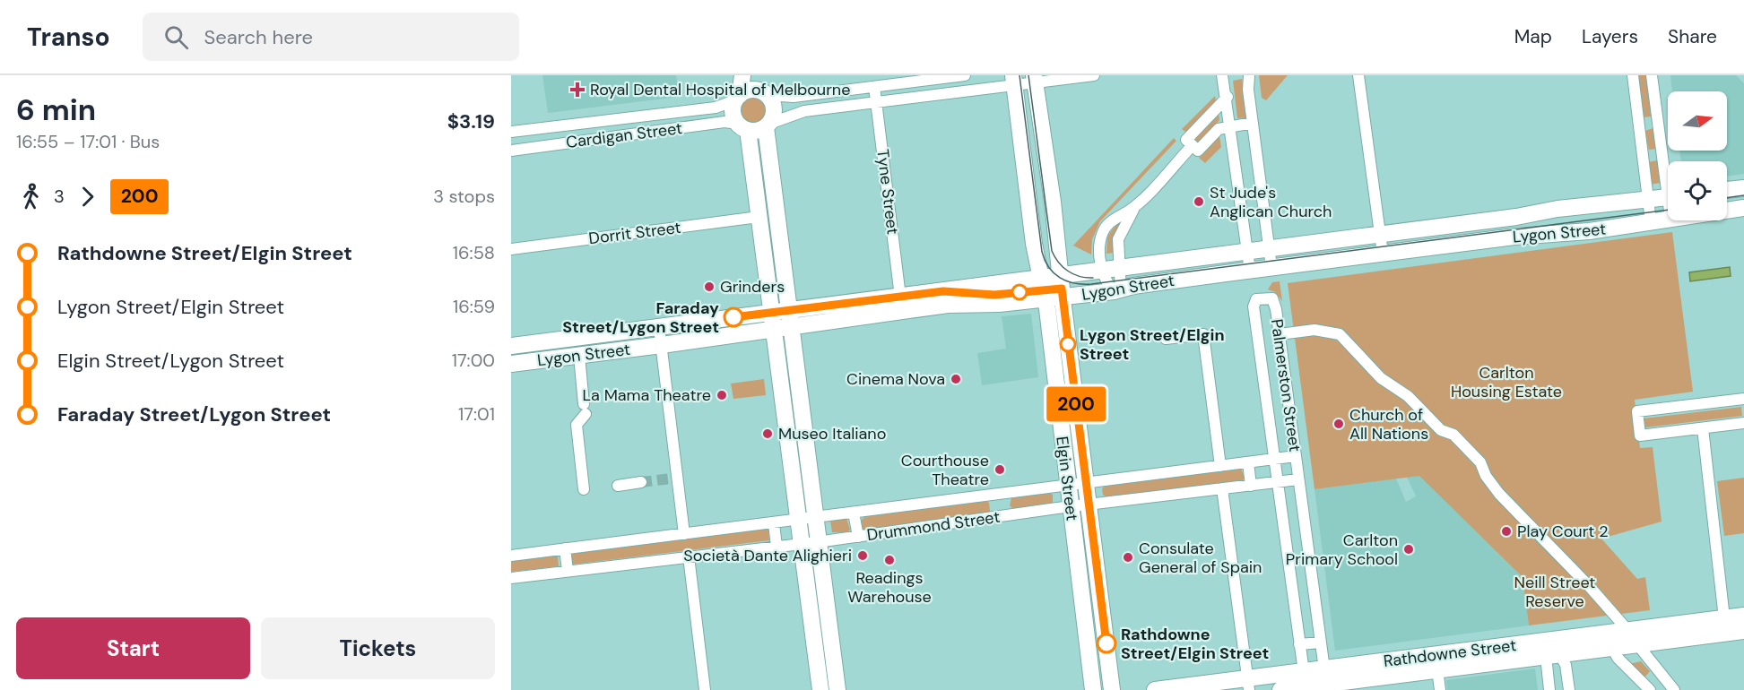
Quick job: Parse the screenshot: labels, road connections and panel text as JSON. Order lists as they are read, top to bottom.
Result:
{
  "streets": {
    "street": [
      "Cardigan Street",
      "Tyne Street",
      "Dorrit Street",
      "Lygon Street",
      "Palmerston Street",
      "Elgin Street",
      "Drummond Street",
      "Rathdowne Street"
    ]
  },
  "crossings": [
    ["Tyne Street", "Lygon Street"],
    ["Lygon Street", "Elgin Street"],
    ["Palmerston Street", "Drummond Street"],
    ["Palmerston Street", "Rathdowne Street"],
    ["Elgin Street", "Drummond Street"]
  ],
  "parks": ["Carlton Housing Estate", "Neill Street Reserve"],
  "places": {
    "health": ["Royal Dental Hospital of Melbourne"],
    "other": [
      "St Jude's Anglican Church",
      "Grinders",
      "Faraday Street/Lygon Street",
      "Lygon Street/Elgin Street",
      "Cinema Nova",
      "La Mama Theatre",
      "Church of All Nations",
      "Museo Italiano",
      "Courthouse Theatre",
      "Play Court 2",
      "Carlton Primary School",
      "Società Dante Alighieri",
      "Consulate General of Spain",
      "Readings Warehouse",
      "Rathdowne Street/Elgin Street"
    ]
  },
  "lines": ["bus line 200"],
  "north": "right",
  "page": {
    "header": "Transo",
    "search": "Search here",
    "nav": ["Map", "Layers", "Share"],
    "heading": ["6 min", "16:55 – 17:01 · Bus", "$3.19"],
    "on_map": "200",
    "legs": ["3", "200", "3 stops"],
    "list": [
      {
        "name": "Rathdowne Street/Elgin Street",
        "value": "16:58"
      },
      {
        "name": "Lygon Street/Elgin Street",
        "value": "16:59"
      },
      {
        "name": "Elgin Street/Lygon Street",
        "value": "17:00"
      },
      {
        "name": "Faraday Street/Lygon Street",
        "value": "17:01"
      }
    ],
    "buttons": ["Start", "Tickets"]
  }
}
